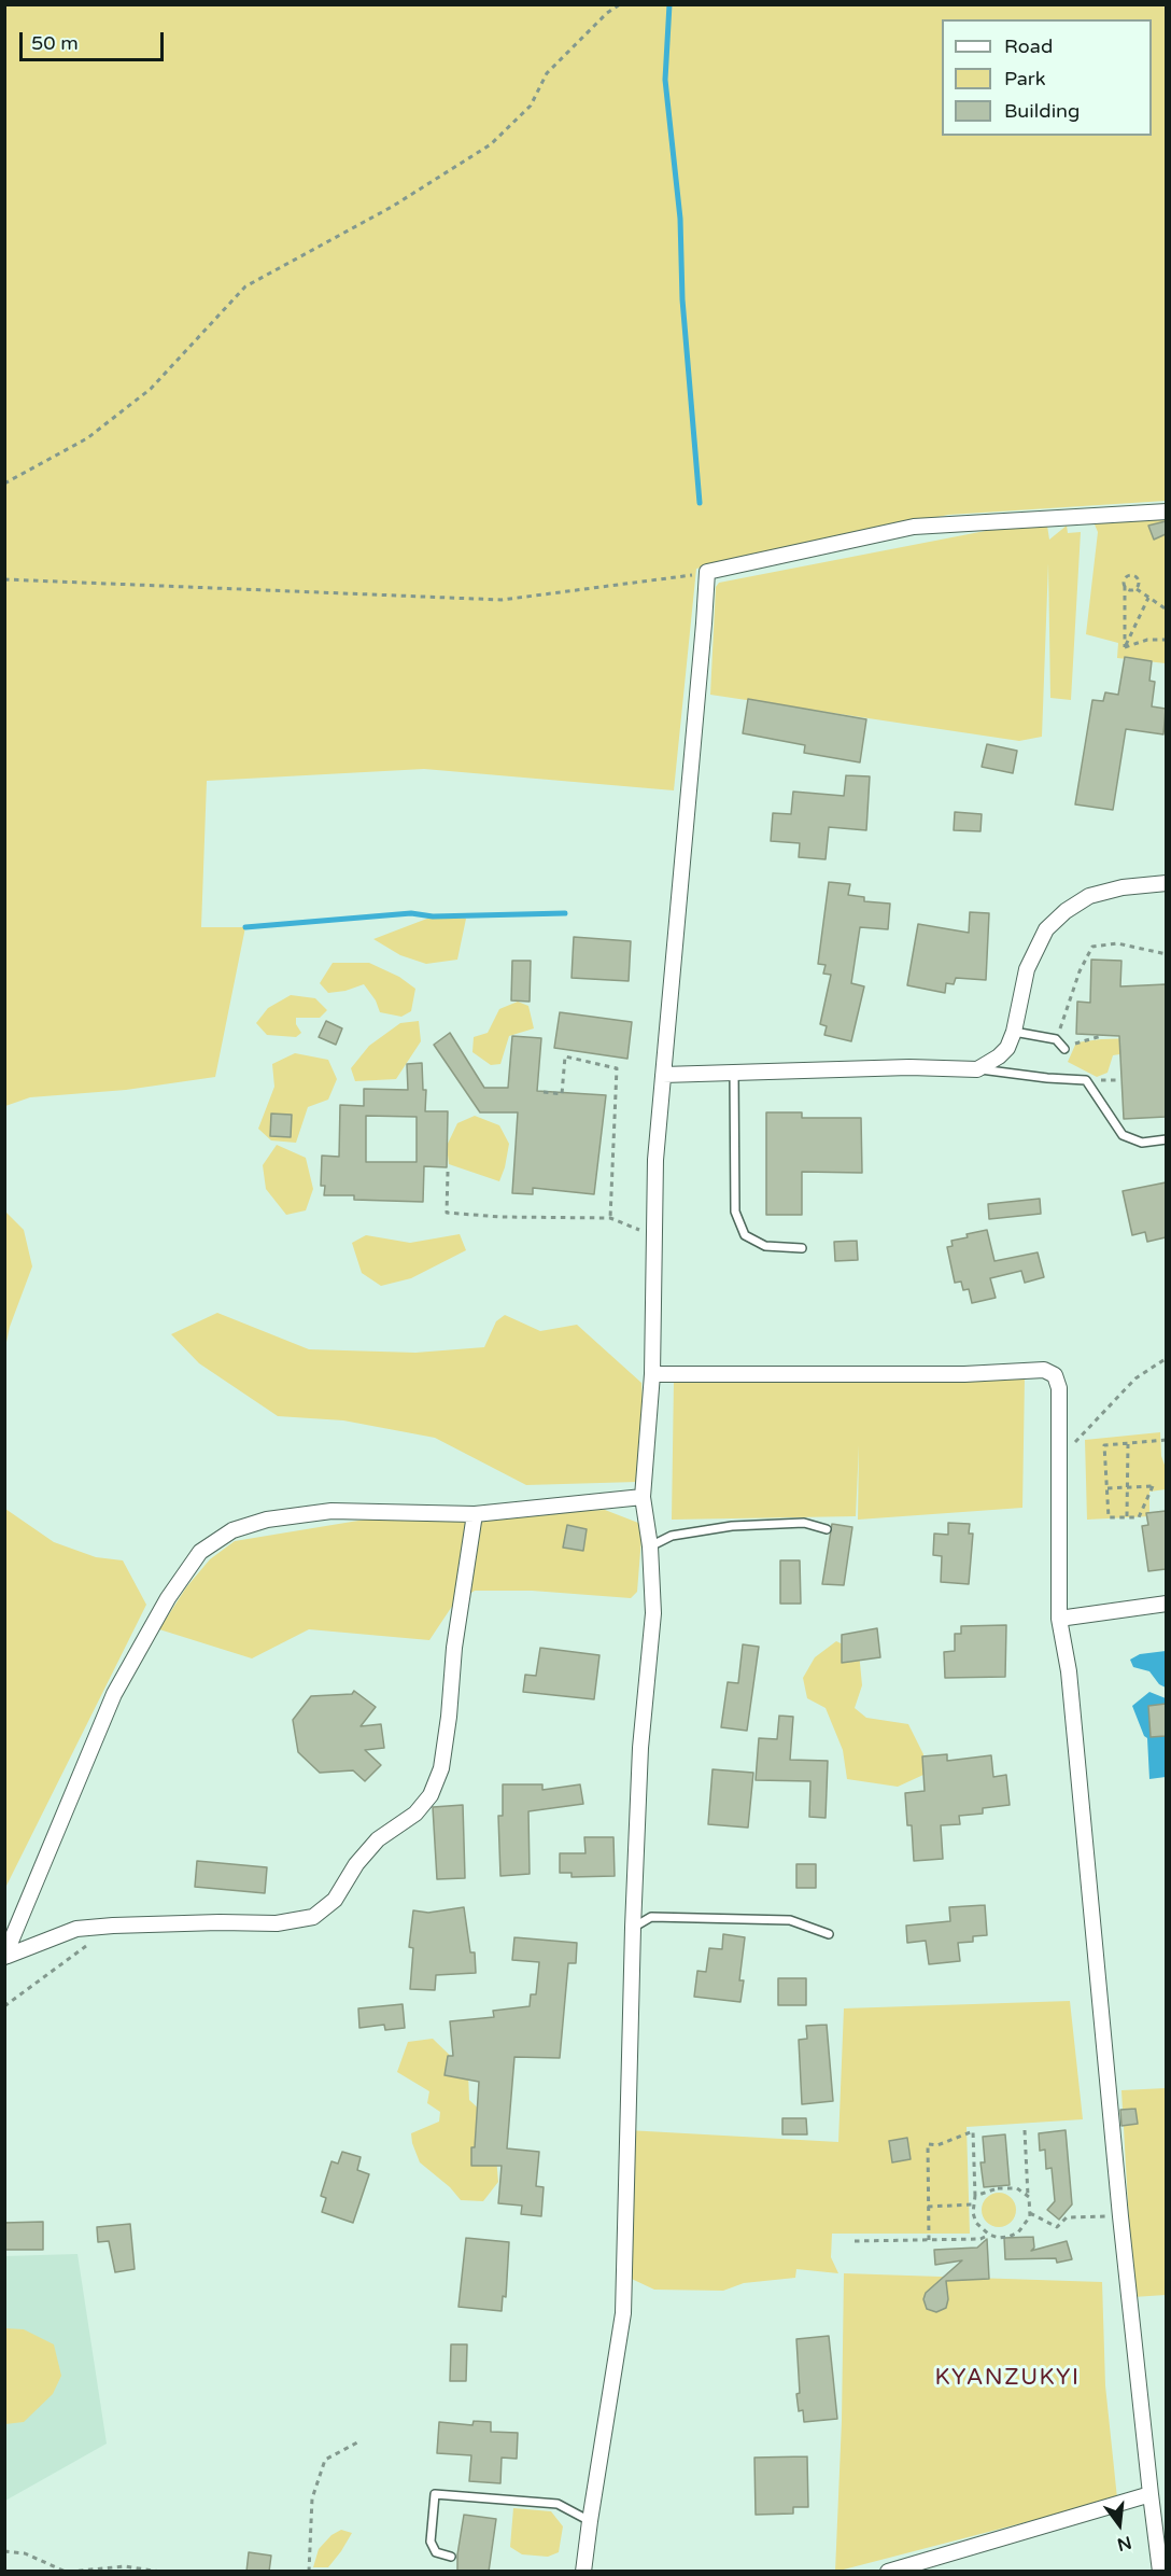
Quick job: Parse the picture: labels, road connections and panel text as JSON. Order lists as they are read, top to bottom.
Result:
{
  "districts": ["KYANZUKYI"],
  "legend": ["Road", "Park", "Building"],
  "scale_bar": "50 m",
  "north": "bottom"
}
